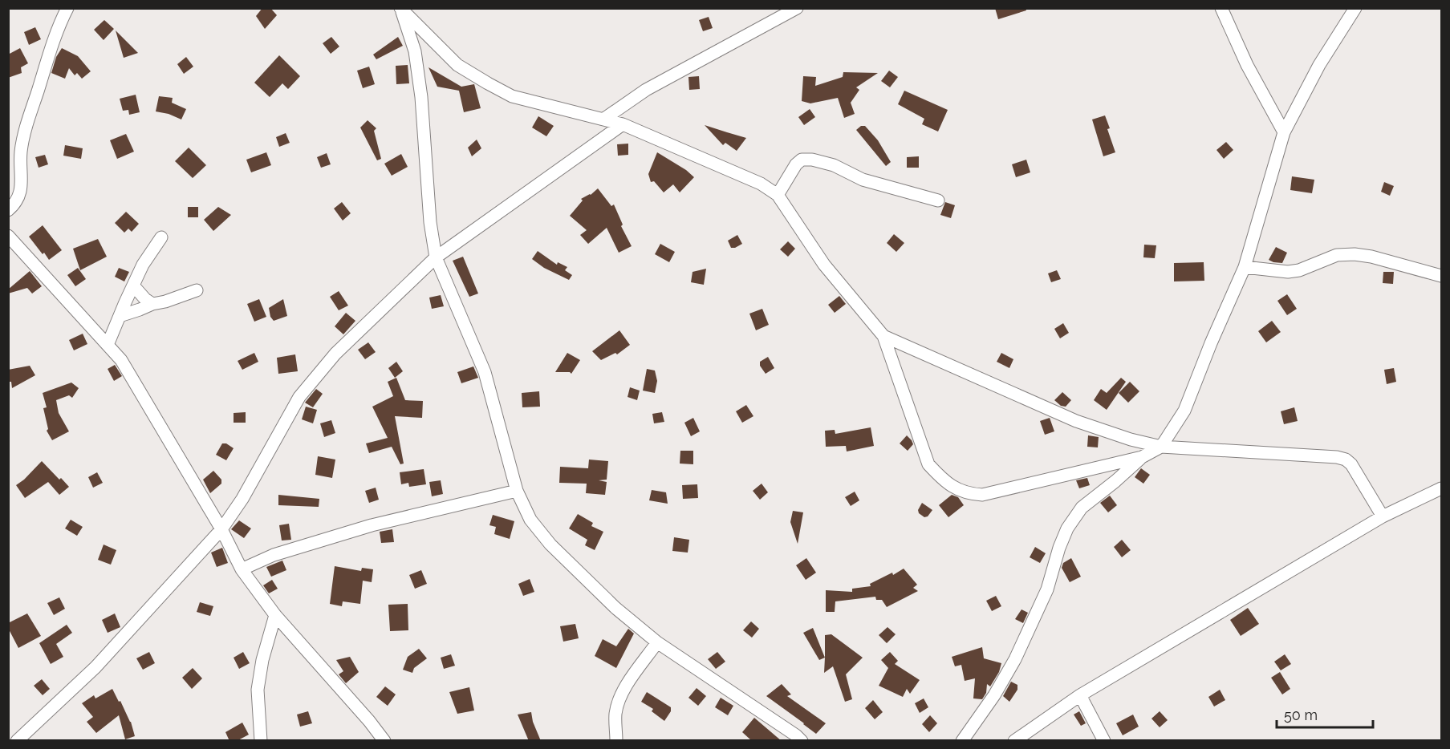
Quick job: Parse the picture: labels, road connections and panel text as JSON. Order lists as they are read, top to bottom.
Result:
{
  "scale_bar": "50 m"
}
